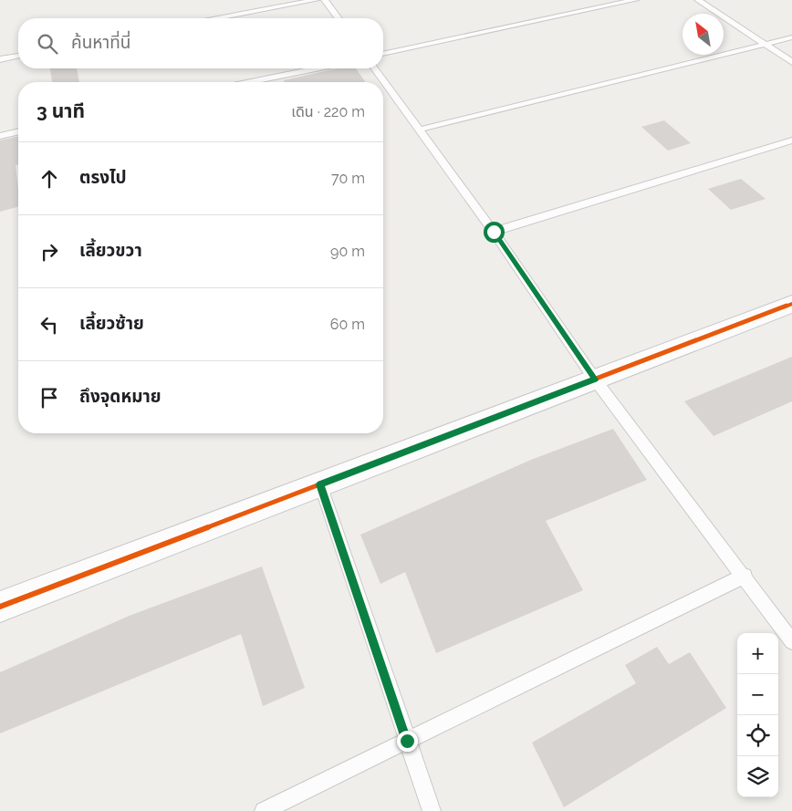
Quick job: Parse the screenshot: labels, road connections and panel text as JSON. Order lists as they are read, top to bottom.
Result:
{
  "north": "top left",
  "page": {
    "search": "ค้นหาที่นี่",
    "heading": ["3 นาที", "เดิน · 220 m"],
    "list": [
      ["ตรงไป", "70 m"],
      ["เลี้ยวขวา", "90 m"],
      ["เลี้ยวซ้าย", "60 m"],
      "ถึงจุดหมาย"
    ],
    "map_buttons": ["+", "−"]
  }
}
